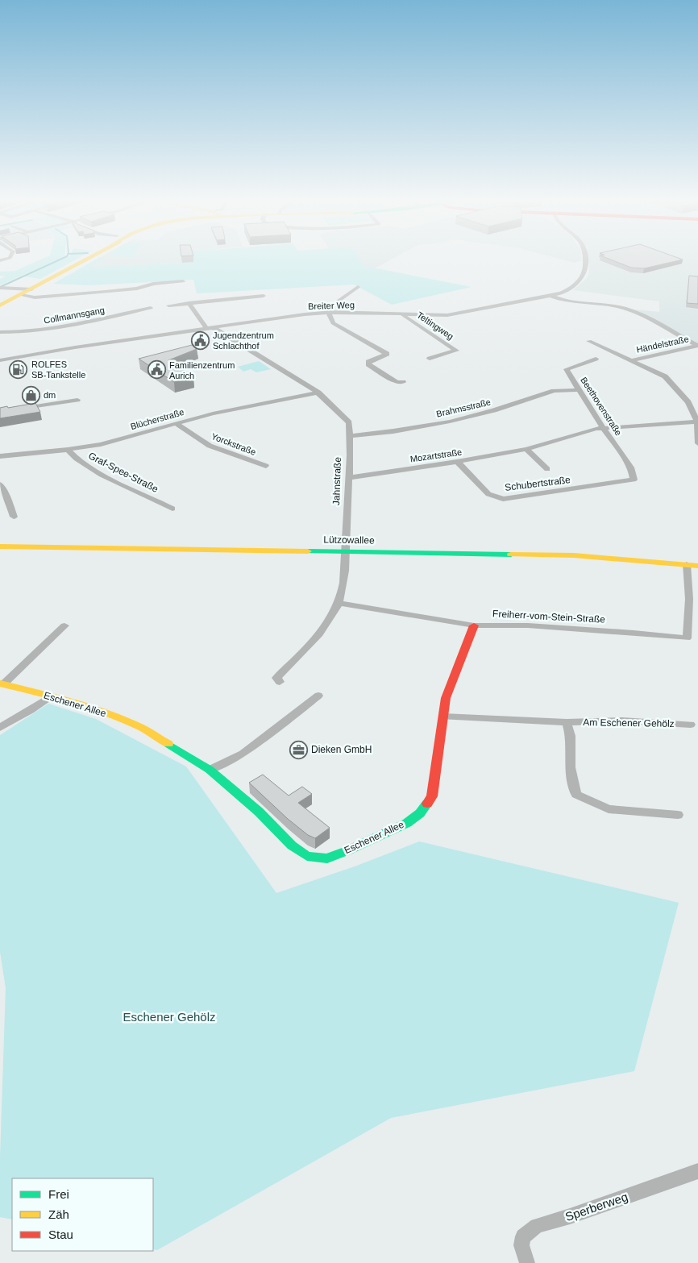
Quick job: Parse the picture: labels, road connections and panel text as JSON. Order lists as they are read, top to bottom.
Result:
{
  "streets": {
    "street": [
      "Breiter Weg",
      "Collmannsgang",
      "Teltingweg",
      "Händelstraße",
      "Beethovenstraße",
      "Brahmsstraße",
      "Blücherstraße",
      "Yorckstraße",
      "Mozartstraße",
      "Graf-Spee-Straße",
      "Jahnstraße",
      "Schubertstraße",
      "Lützowallee",
      "Freiherr-vom-Stein-Straße",
      "Eschener Allee",
      "Am Eschener Gehölz",
      "Sperberweg"
    ]
  },
  "crossings": [
    ["Breiter Weg", "Teltingweg"],
    ["Breiter Weg", "Jahnstraße"],
    ["Händelstraße", "Mozartstraße"],
    ["Beethovenstraße", "Brahmsstraße"],
    ["Beethovenstraße", "Mozartstraße"],
    ["Beethovenstraße", "Schubertstraße"],
    ["Brahmsstraße", "Jahnstraße"],
    ["Blücherstraße", "Yorckstraße"],
    ["Blücherstraße", "Graf-Spee-Straße"],
    ["Blücherstraße", "Jahnstraße"],
    ["Mozartstraße", "Jahnstraße"],
    ["Mozartstraße", "Schubertstraße"],
    ["Jahnstraße", "Lützowallee"],
    ["Jahnstraße", "Freiherr-vom-Stein-Straße"],
    ["Lützowallee", "Freiherr-vom-Stein-Straße"],
    ["Freiherr-vom-Stein-Straße", "Eschener Allee"],
    ["Eschener Allee", "Am Eschener Gehölz"]
  ],
  "parks": ["Eschener Gehölz"],
  "places": {
    "public building": ["Jugendzentrum Schlachthof", "Familienzentrum Aurich"],
    "fuel station": ["ROLFES SB-Tankstelle"],
    "shop": ["dm"],
    "office": ["Dieken GmbH"]
  },
  "legend": ["Frei", "Zäh", "Stau"]
}
